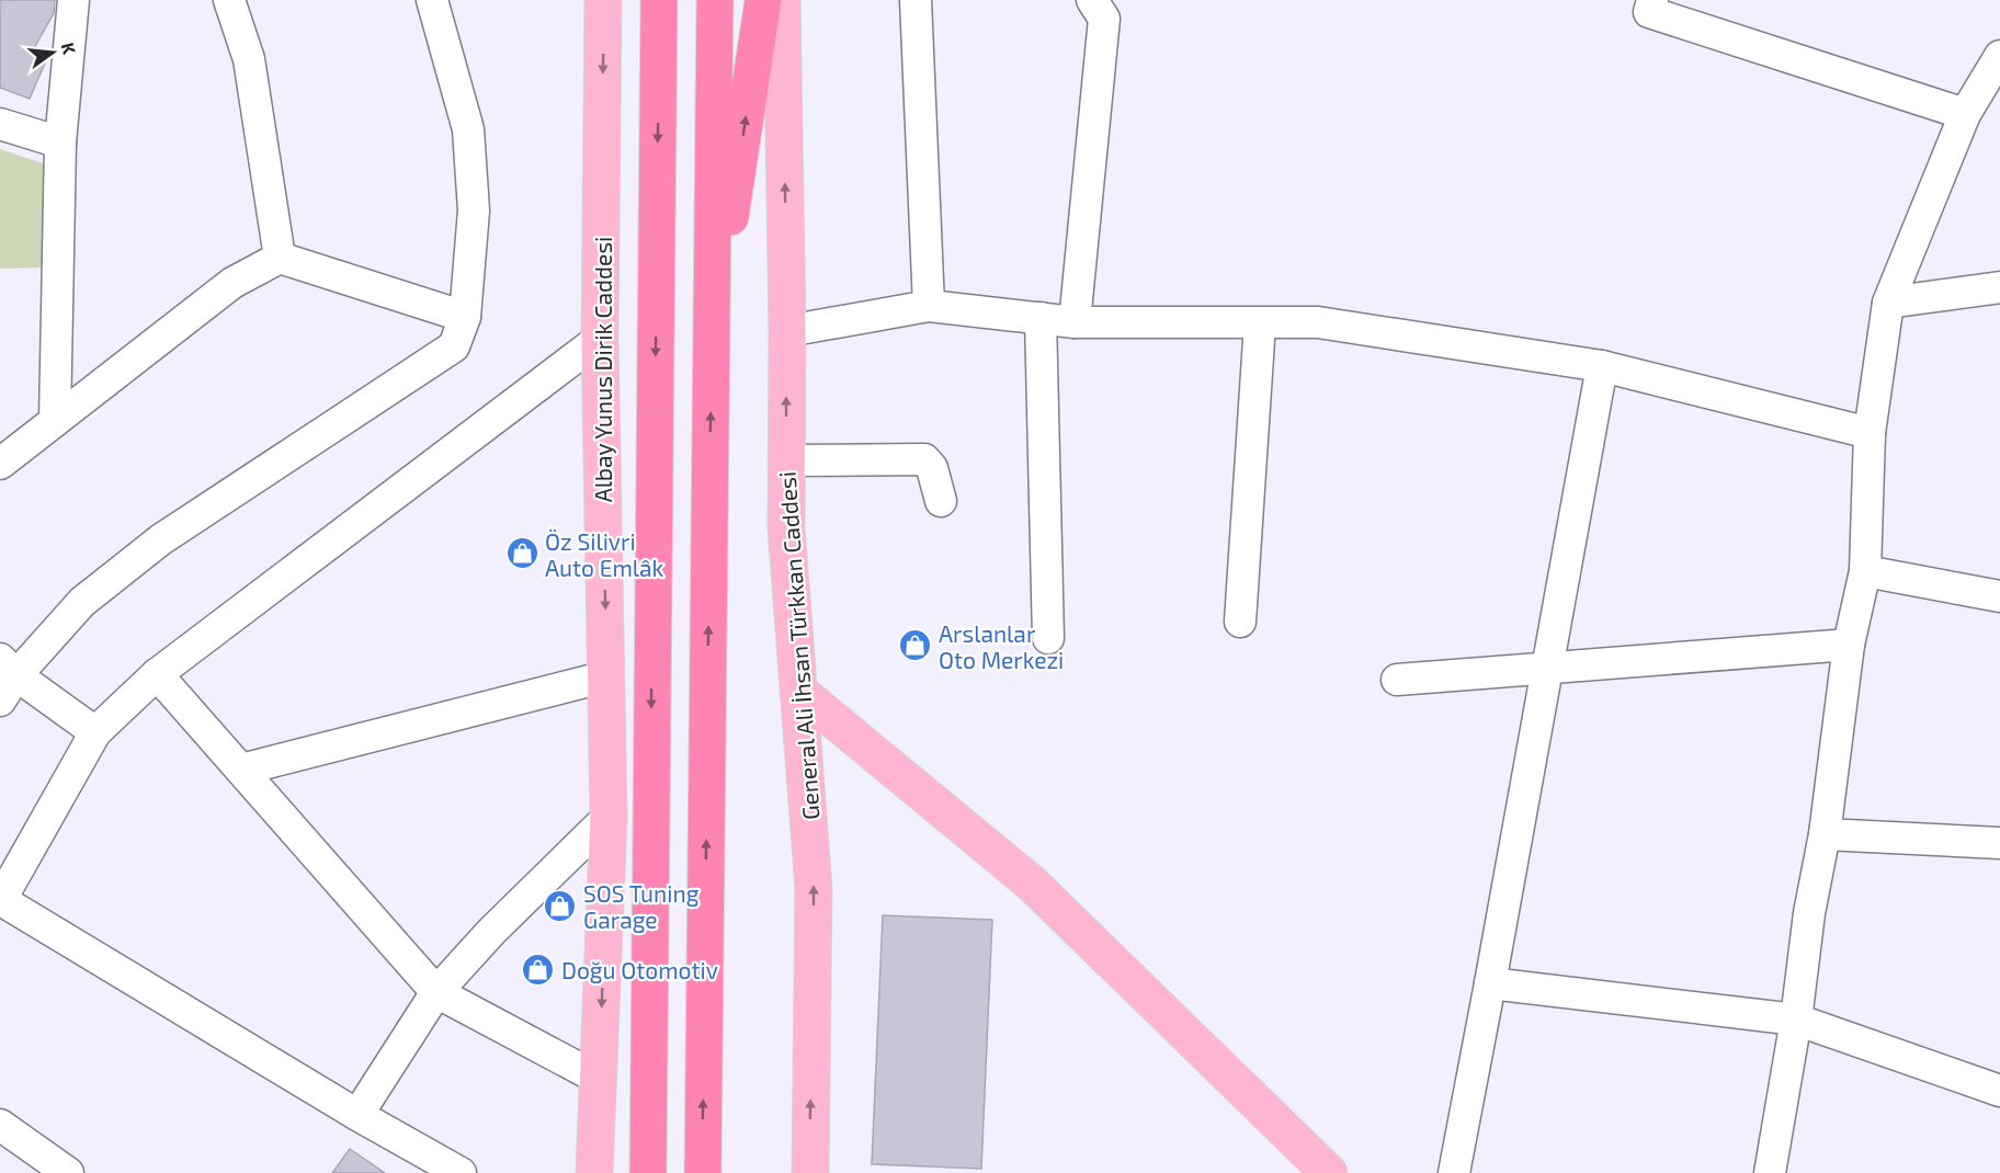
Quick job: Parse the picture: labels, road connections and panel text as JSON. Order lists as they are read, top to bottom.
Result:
{
  "streets": {
    "main road": ["Albay Yunus Dirik Caddesi", "General Ali İhsan Türkkan Caddesi"]
  },
  "one_way": ["Albay Yunus Dirik Caddesi", "General Ali İhsan Türkkan Caddesi"],
  "places": {
    "shop": [
      "Öz Silivri Auto Emlâk",
      "Arslanlar Oto Merkezi",
      "SOS Tuning Garage",
      "Doğu Otomotiv"
    ]
  },
  "north": "right"
}
